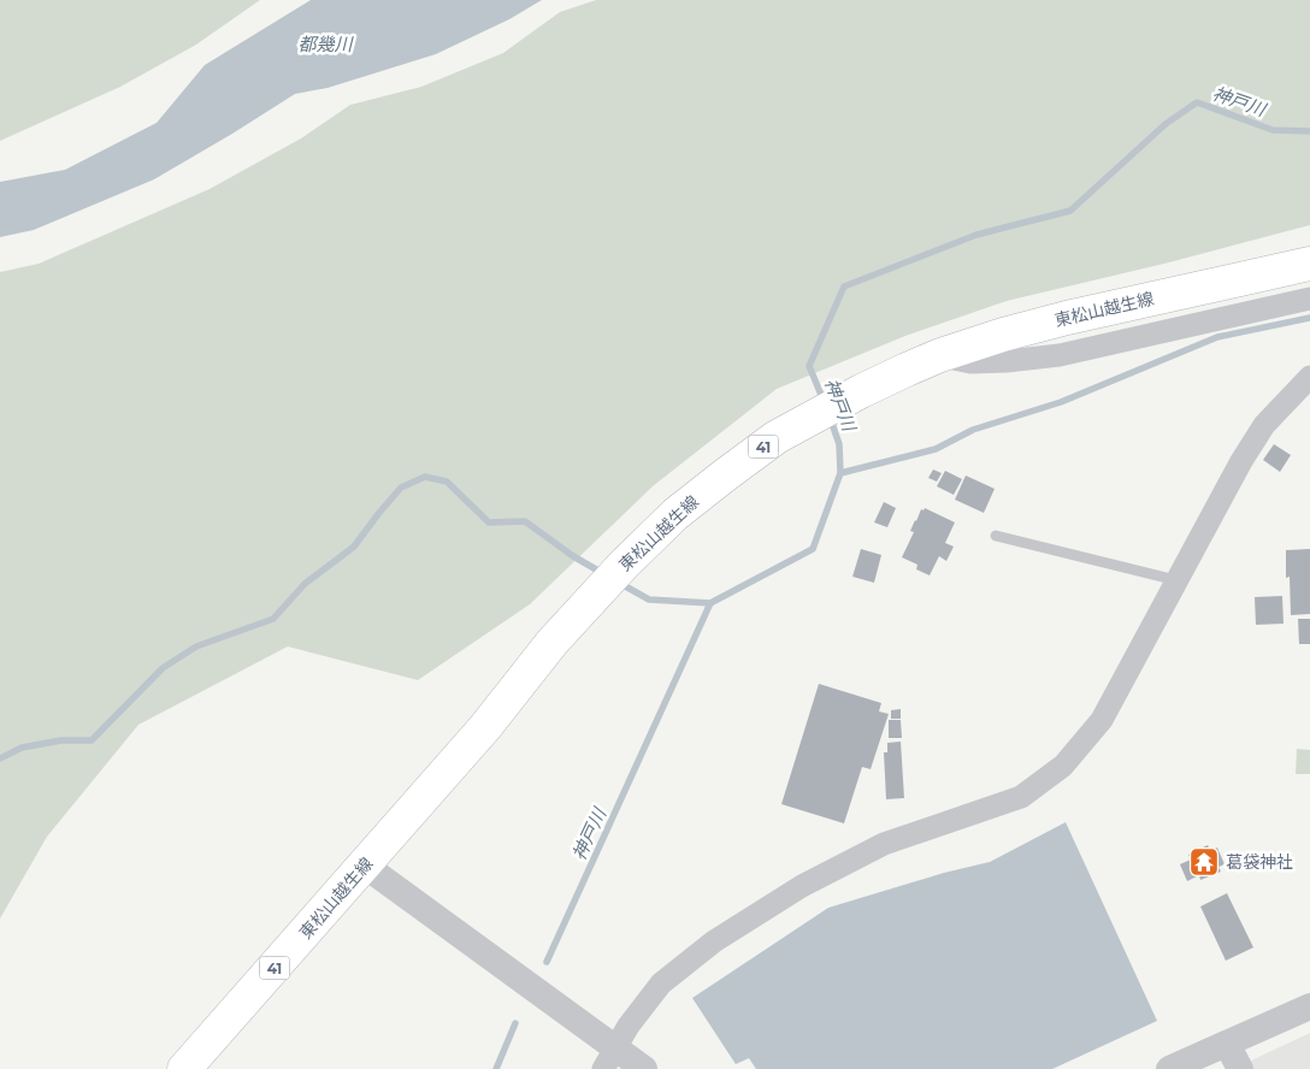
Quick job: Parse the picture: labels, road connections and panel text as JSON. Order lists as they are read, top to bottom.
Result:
{
  "streets": {
    "main road": ["東松山越生線", "41"]
  },
  "water": ["都幾川", "神戸川"],
  "places": {
    "temple": ["葛袋神社"]
  }
}
